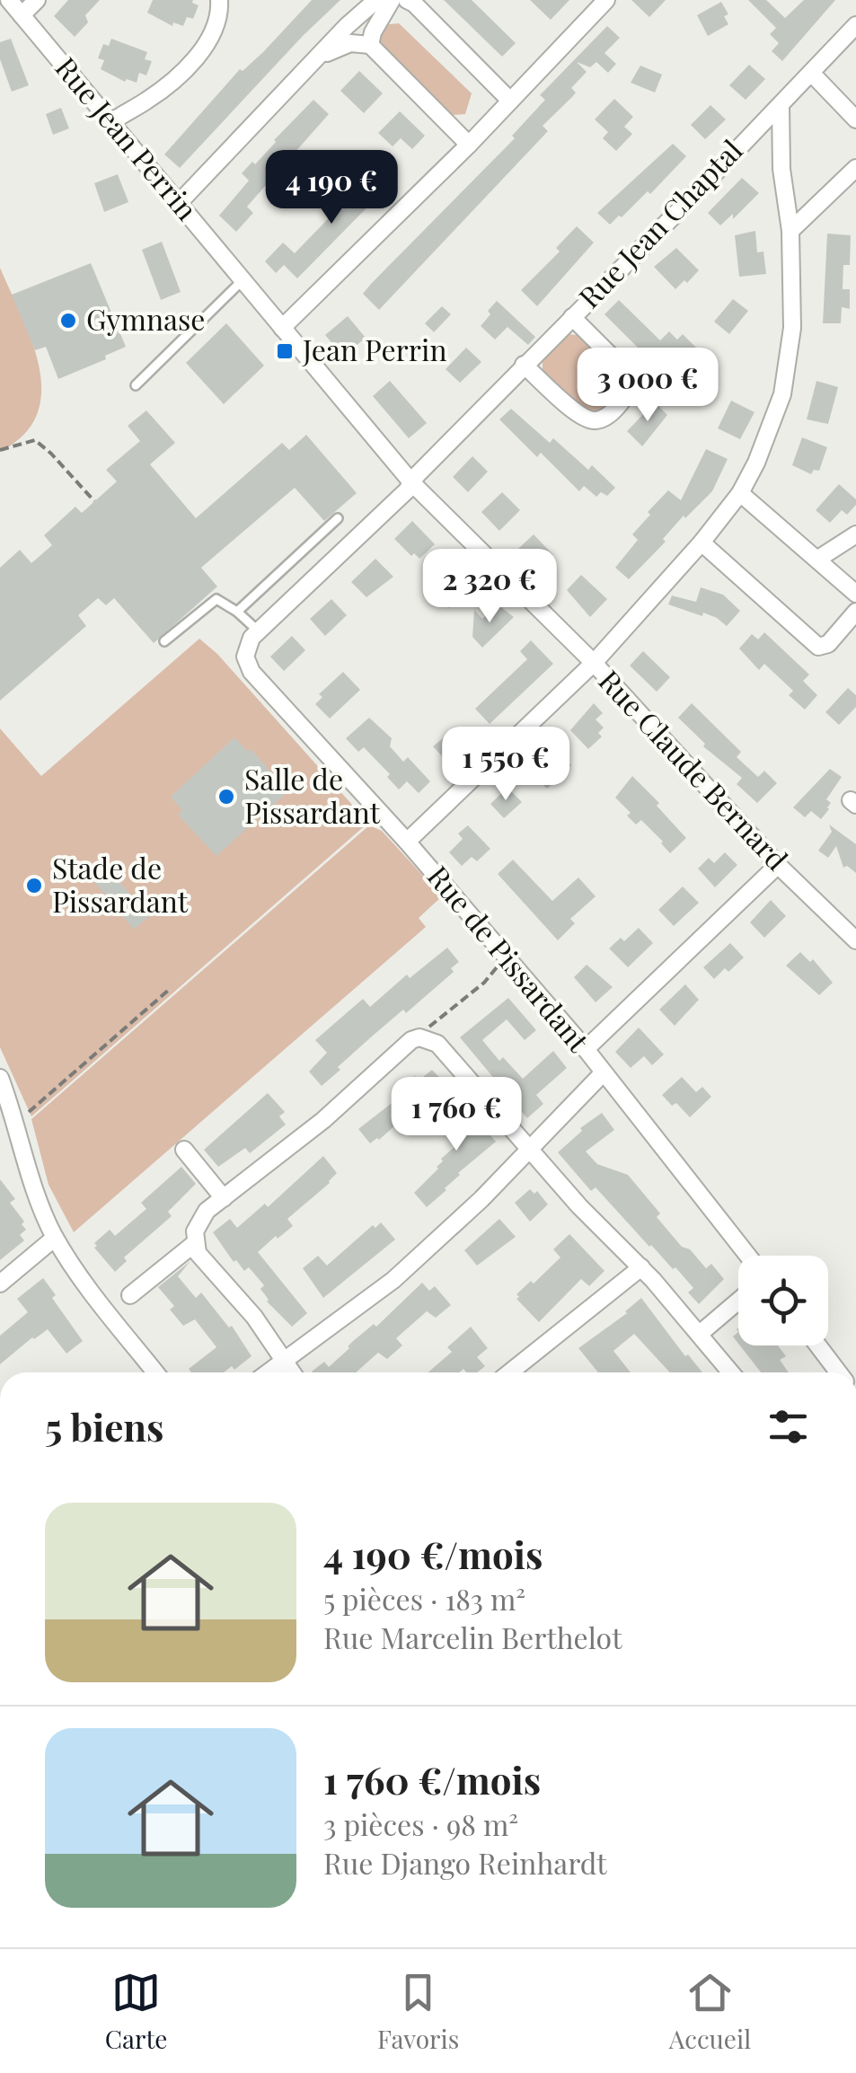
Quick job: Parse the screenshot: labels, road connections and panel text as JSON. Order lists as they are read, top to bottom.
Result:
{
  "streets": {
    "street": [
      "Rue Jean Perrin",
      "Rue Jean Chaptal",
      "Rue Claude Bernard",
      "Rue de Pissardant"
    ]
  },
  "crossings": [
    ["Rue Jean Perrin", "Rue Claude Bernard"],
    ["Rue Jean Chaptal", "Rue Claude Bernard"],
    ["Rue Jean Chaptal", "Rue de Pissardant"]
  ],
  "places": {
    "other": ["Gymnase", "Salle de Pissardant", "Stade de Pissardant"],
    "transit": ["Jean Perrin"]
  },
  "page": {
    "price": [
      "4 190 €",
      "3 000 €",
      "2 320 €",
      "1 550 €",
      "1 760 €"
    ],
    "heading": "5 biens",
    "list": [
      {
        "name": "4 190 €/mois",
        "note": "5 pièces · 183 m² · Rue Marcelin Berthelot"
      },
      {
        "name": "1 760 €/mois",
        "note": "3 pièces · 98 m² · Rue Django Reinhardt"
      }
    ],
    "tabs": ["Carte", "Favoris", "Accueil"]
  }
}
